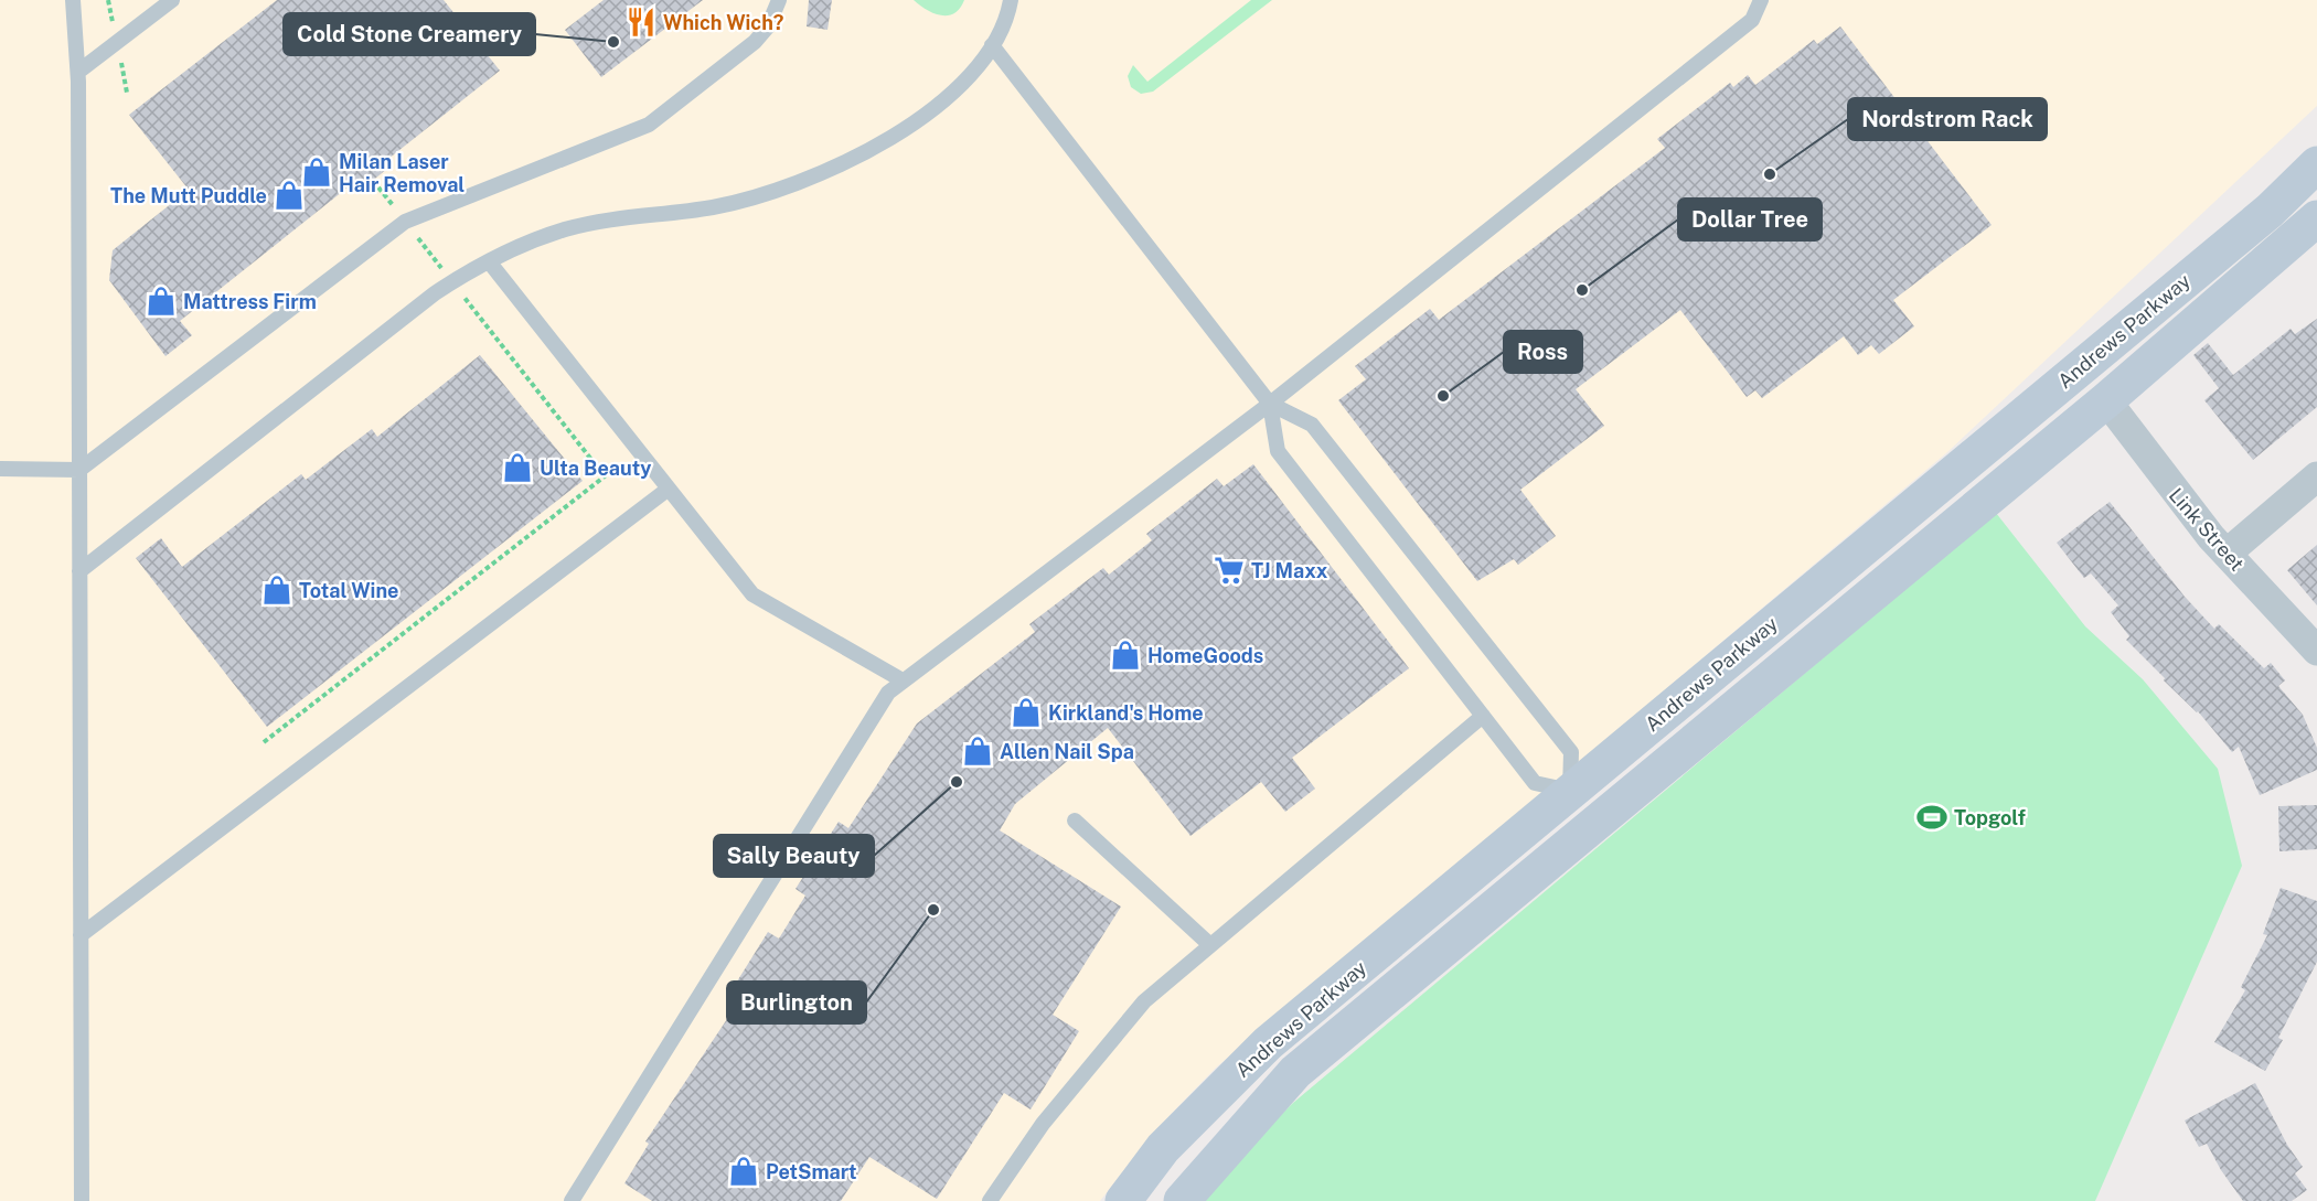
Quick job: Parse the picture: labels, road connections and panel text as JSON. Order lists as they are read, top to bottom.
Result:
{
  "streets": {
    "street": ["Andrews Parkway", "Link Street"]
  },
  "crossings": [
    ["Andrews Parkway", "Link Street"]
  ],
  "places": {
    "restaurant": ["Which Wich?"],
    "other": [
      "Cold Stone Creamery",
      "Nordstrom Rack",
      "Dollar Tree",
      "Ross",
      "Sally Beauty",
      "Burlington"
    ],
    "shop": [
      "Milan Laser Hair Removal",
      "The Mutt Puddle",
      "Mattress Firm",
      "Ulta Beauty",
      "Total Wine",
      "HomeGoods",
      "Kirkland's Home",
      "Allen Nail Spa",
      "PetSmart"
    ],
    "supermarket": ["TJ Maxx"],
    "sports": ["Topgolf"]
  }
}
